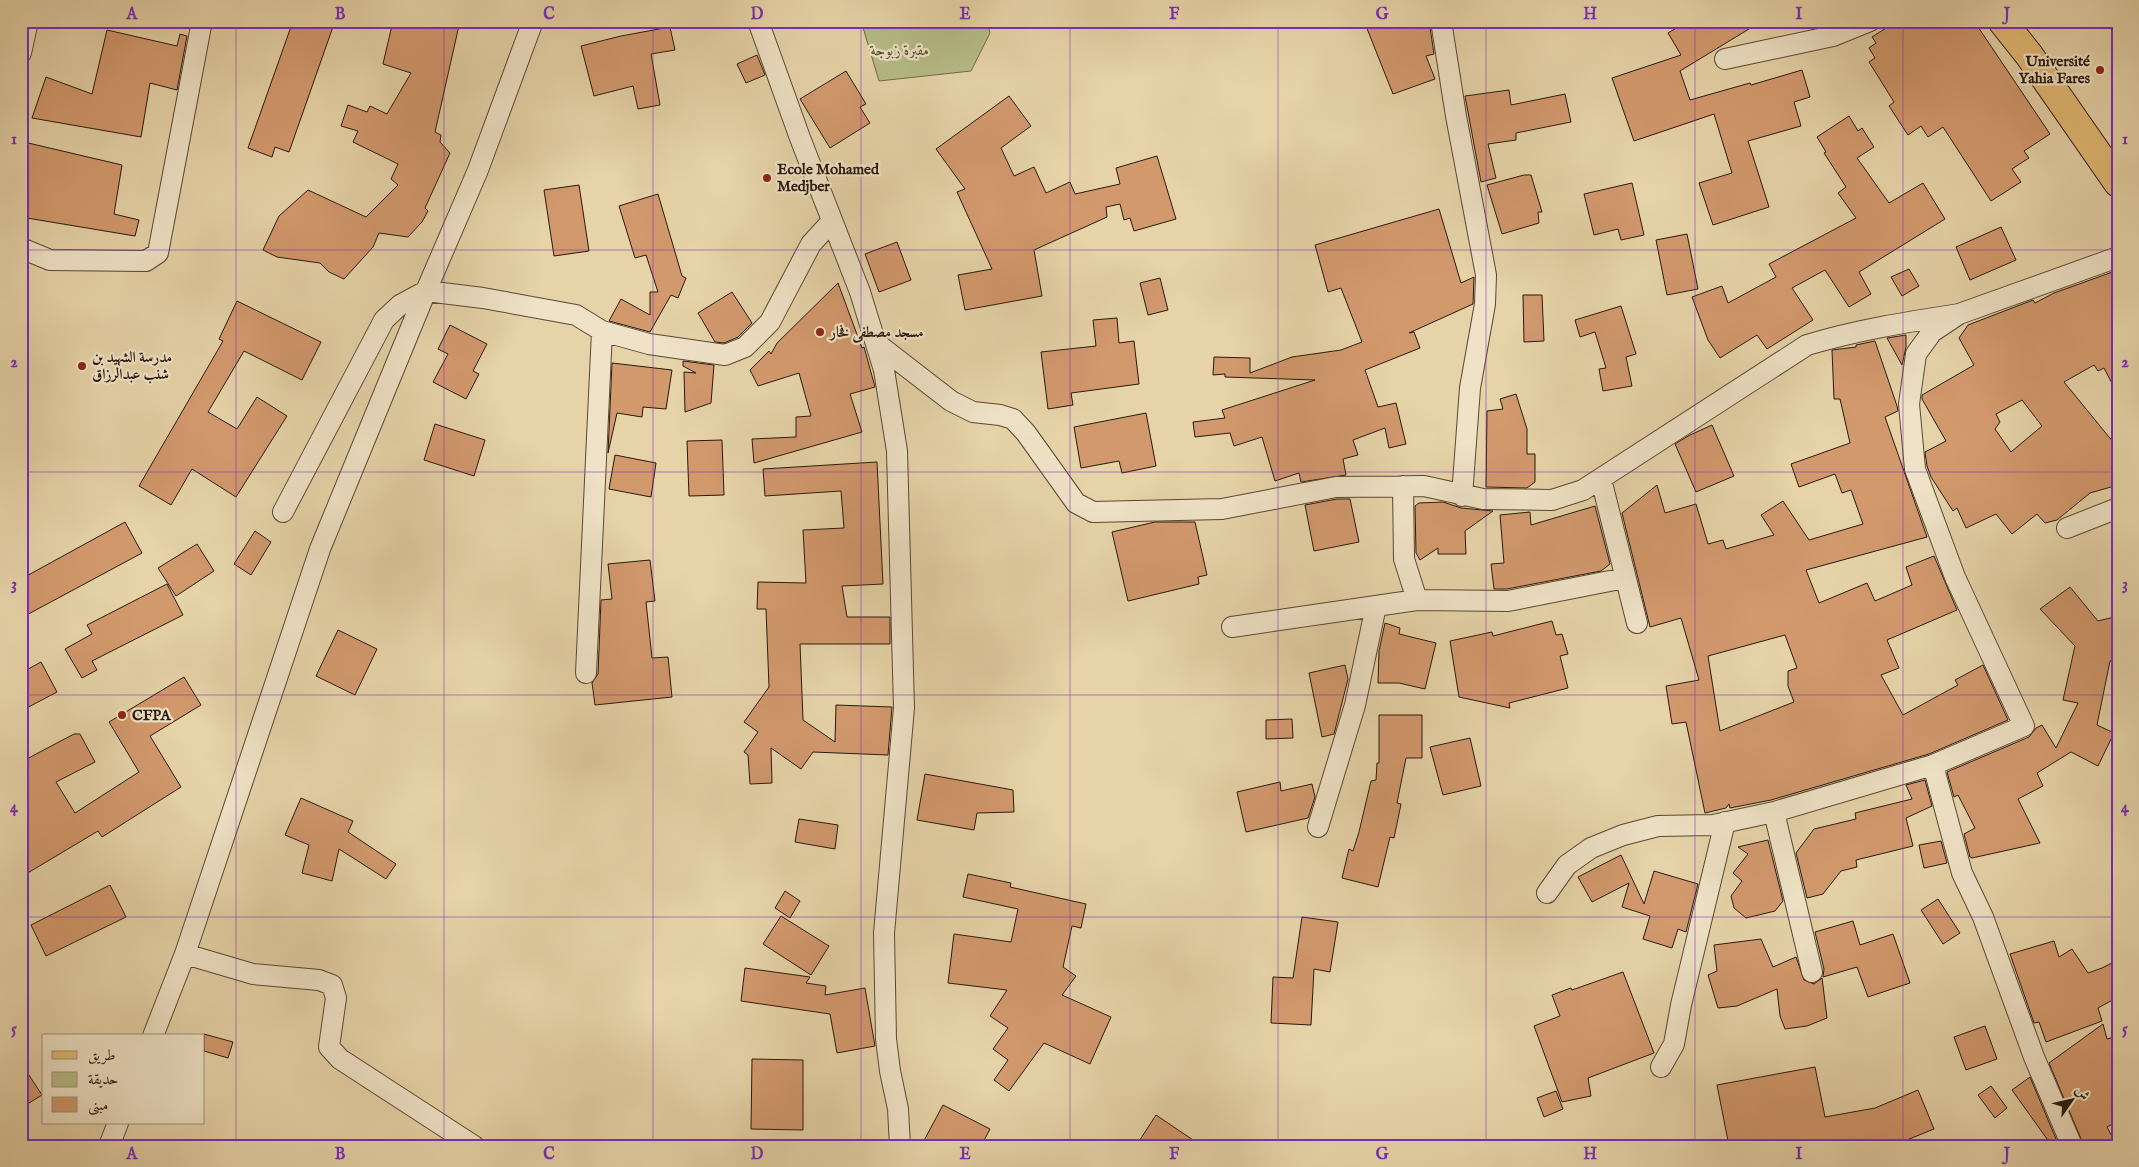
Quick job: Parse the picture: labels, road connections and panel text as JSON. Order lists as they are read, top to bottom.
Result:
{
  "parks": ["مقبرة زبوجة"],
  "places": [
    "Université Yahia Fares",
    "Ecole Mohamed Medjber",
    "مسجد مصطفى فخار",
    "مدرسة الشهيد بن شنب عبدالرزاق",
    "CFPA"
  ],
  "legend": ["طريق", "حديقة", "مبنى"],
  "north": "top right",
  "grid": {
    "columns": [
      "A",
      "B",
      "C",
      "D",
      "E",
      "F",
      "G",
      "H",
      "I",
      "J"
    ],
    "rows": [
      "1",
      "2",
      "3",
      "4",
      "5"
    ]
  }
}
